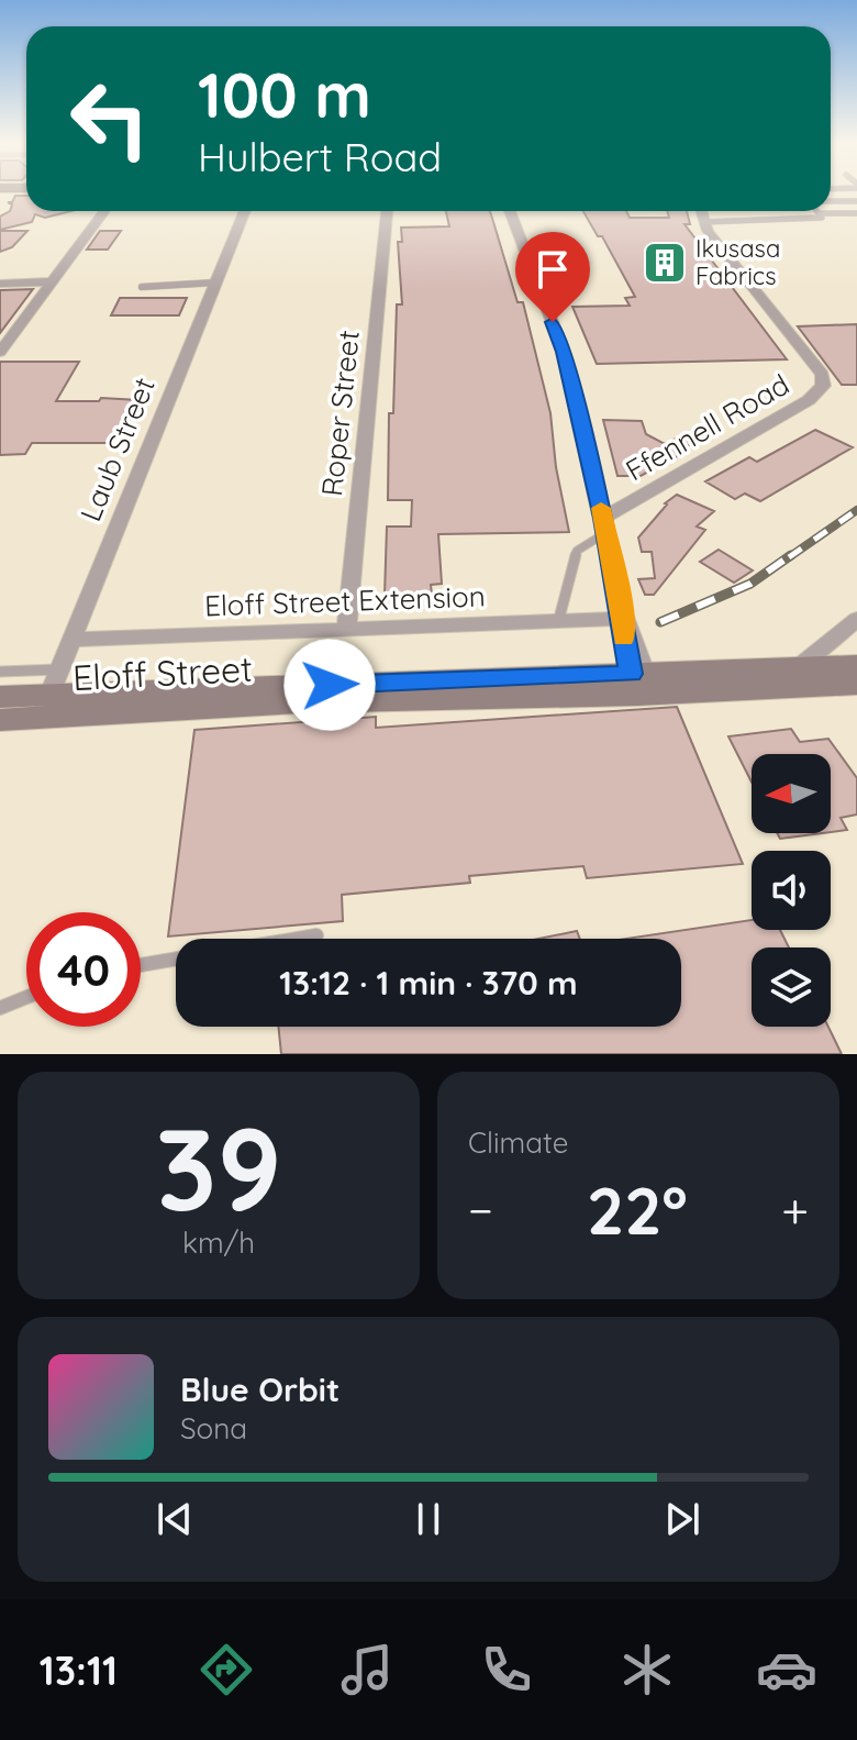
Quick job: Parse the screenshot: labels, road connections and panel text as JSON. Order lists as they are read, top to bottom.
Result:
{
  "streets": {
    "street": [
      "Roper Street",
      "Ffennell Road",
      "Laub Street",
      "Eloff Street Extension",
      "Eloff Street"
    ]
  },
  "crossings": [
    ["Roper Street", "Eloff Street Extension"],
    ["Laub Street", "Eloff Street Extension"],
    ["Laub Street", "Eloff Street"]
  ],
  "places": {
    "building": ["Ikusasa Fabrics"]
  },
  "north": "left",
  "page": {
    "turn": ["100 m", "Hulbert Road"],
    "limit": "40",
    "trip": "13:12 · 1 min · 370 m",
    "tile": [
      ["39", "km/h"],
      "Climate"
    ],
    "heat": ["−", "22°", "+"],
    "song": ["Blue Orbit", "Sona"],
    "tabs": "13:11"
  }
}
